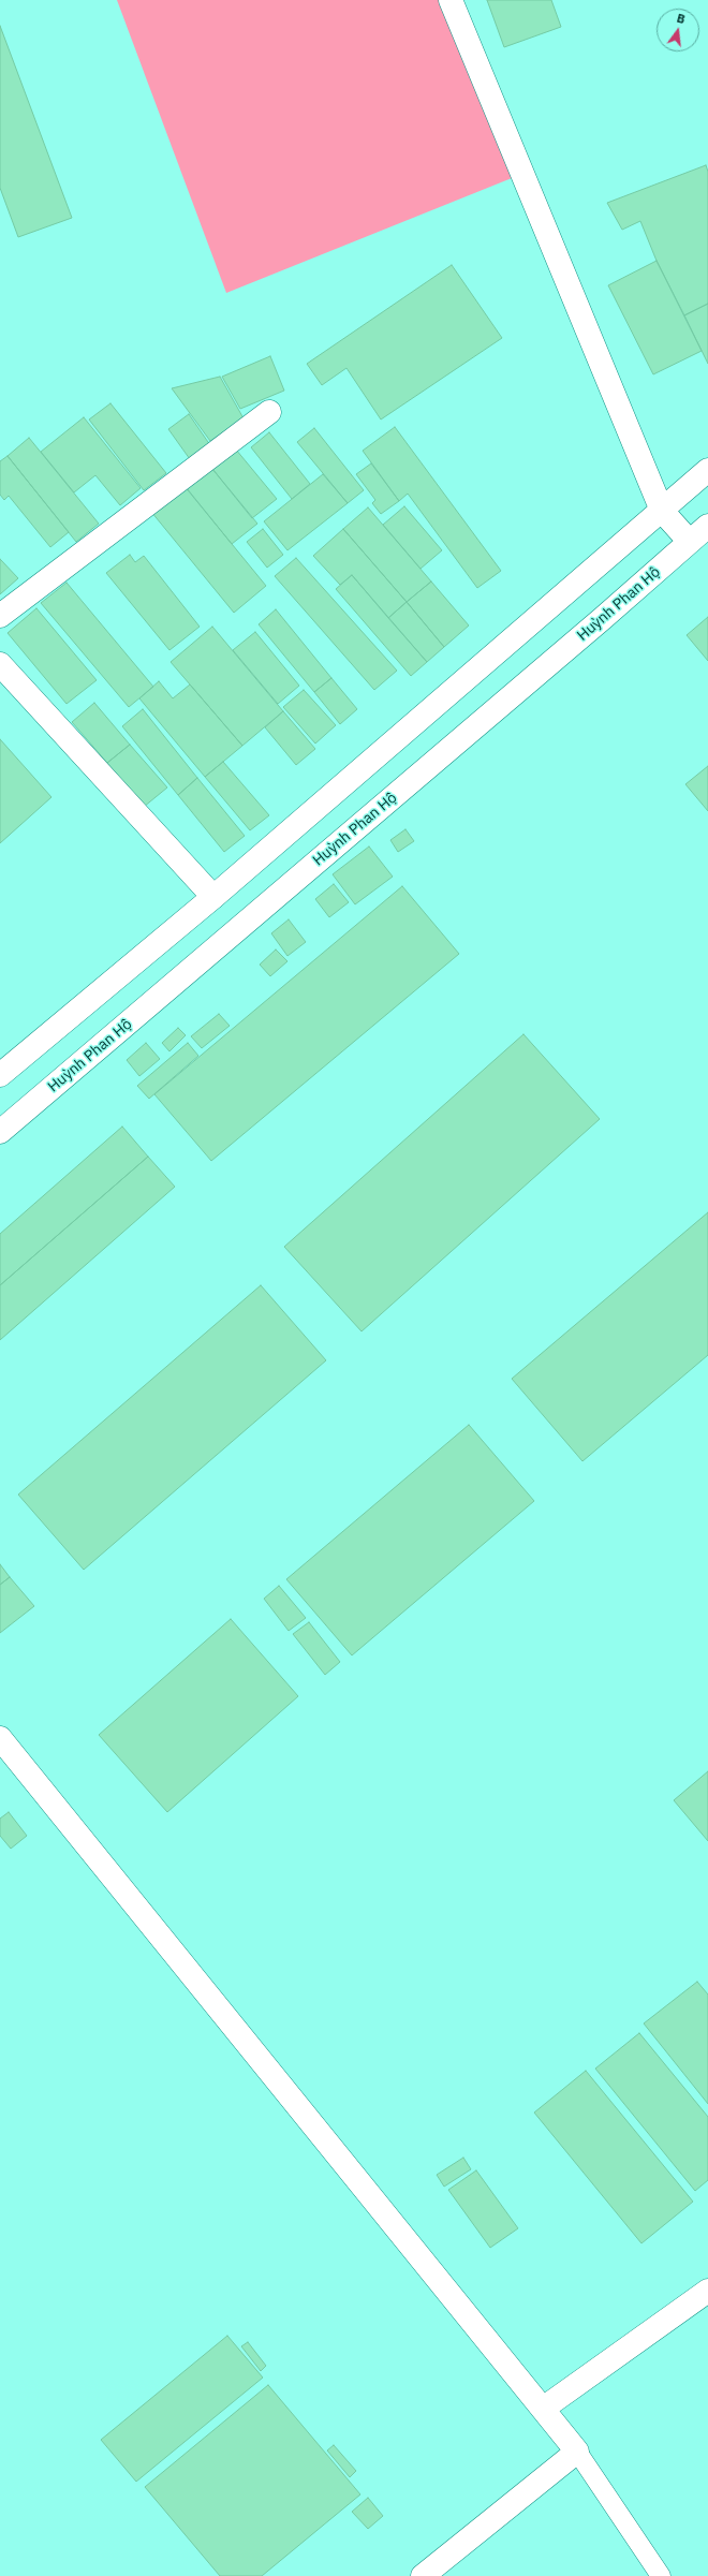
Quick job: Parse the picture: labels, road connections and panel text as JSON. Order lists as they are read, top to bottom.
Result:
{
  "streets": {
    "street": ["Huỳnh Phan Hộ"]
  },
  "north": "top"
}
